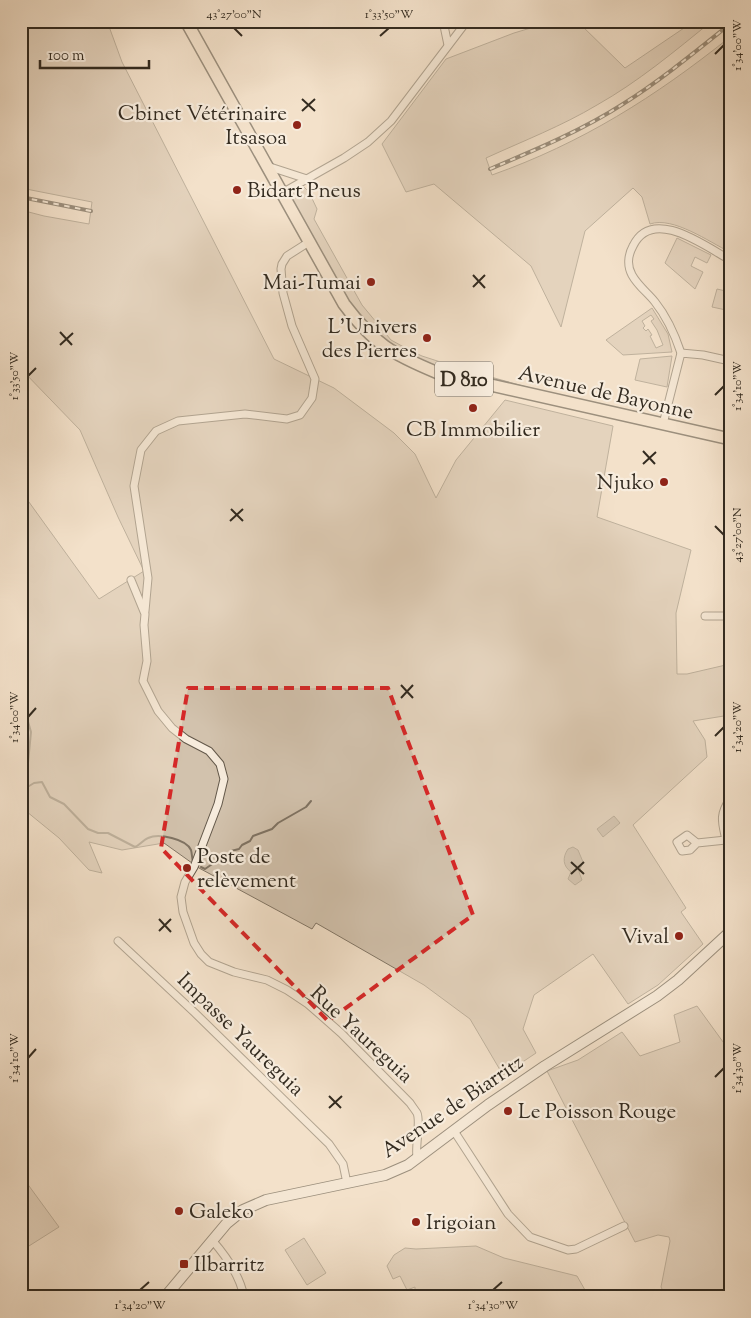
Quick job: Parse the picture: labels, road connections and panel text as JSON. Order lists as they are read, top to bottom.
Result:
{
  "streets": {
    "main road": ["D 810", "Avenue de Bayonne", "Avenue de Biarritz"],
    "street": ["Impasse Yaureguia", "Rue Yaureguia"]
  },
  "crossings": [
    ["Impasse Yaureguia", "Avenue de Biarritz"],
    ["Rue Yaureguia", "Avenue de Biarritz"]
  ],
  "places": {
    "other": [
      "Cbinet Vétérinaire Itsasoa",
      "Bidart Pneus",
      "Mai-Tumai",
      "L'Univers des Pierres",
      "CB Immobilier",
      "Njuko",
      "Poste de relèvement",
      "Vival",
      "Le Poisson Rouge",
      "Galeko",
      "Irigoian"
    ],
    "transit": ["Ilbarritz"]
  },
  "scale_bar": "100 m",
  "coordinates": [
    "43°27'00\"N",
    "1°33'50\"W",
    "1°34'00\"W",
    "1°34'10\"W",
    "1°34'20\"W",
    "1°34'30\"W"
  ]
}
